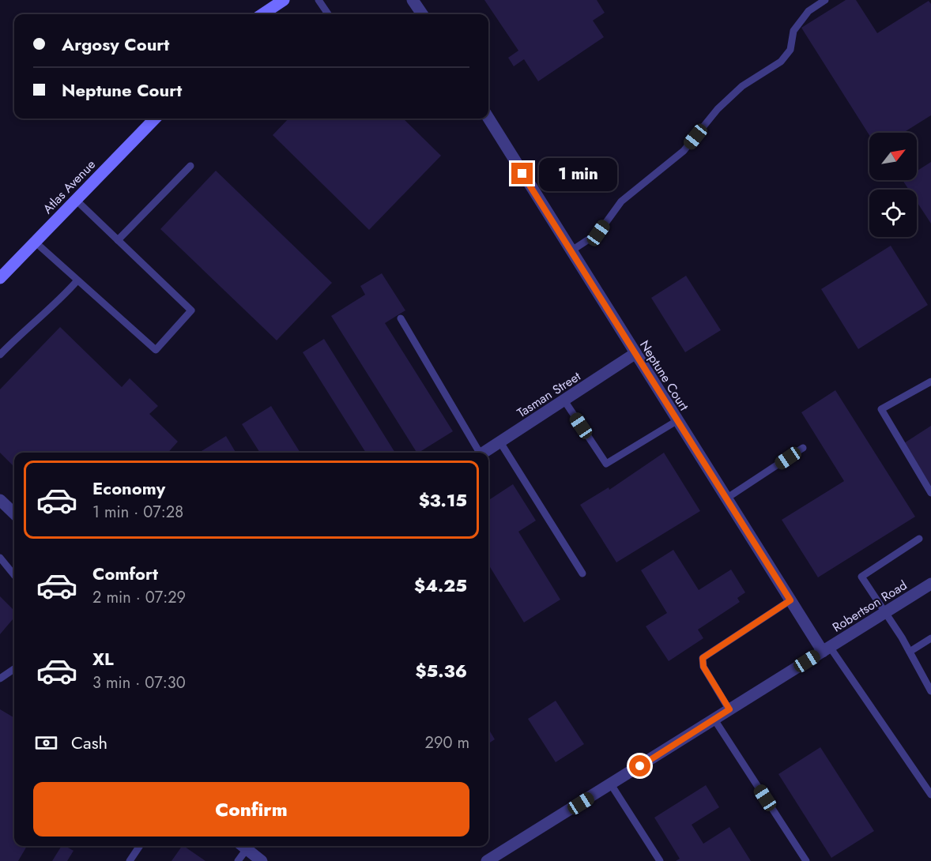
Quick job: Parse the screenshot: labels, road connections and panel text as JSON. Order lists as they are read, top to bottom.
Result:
{
  "streets": {
    "street": [
      "Atlas Avenue",
      "Neptune Court",
      "Tasman Street",
      "Robertson Road"
    ]
  },
  "crossings": [
    ["Neptune Court", "Tasman Street"],
    ["Neptune Court", "Robertson Road"]
  ],
  "north": "top right",
  "page": {
    "banner": ["Argosy Court", "Neptune Court"],
    "bubble": "1 min",
    "list": [
      {
        "name": "Economy",
        "note": "1 min · 07:28",
        "value": "$3.15"
      },
      {
        "name": "Comfort",
        "note": "2 min · 07:29",
        "value": "$4.25"
      },
      {
        "name": "XL",
        "note": "3 min · 07:30",
        "value": "$5.36"
      }
    ],
    "pay": ["Cash", "290 m"],
    "buttons": "Confirm"
  }
}
